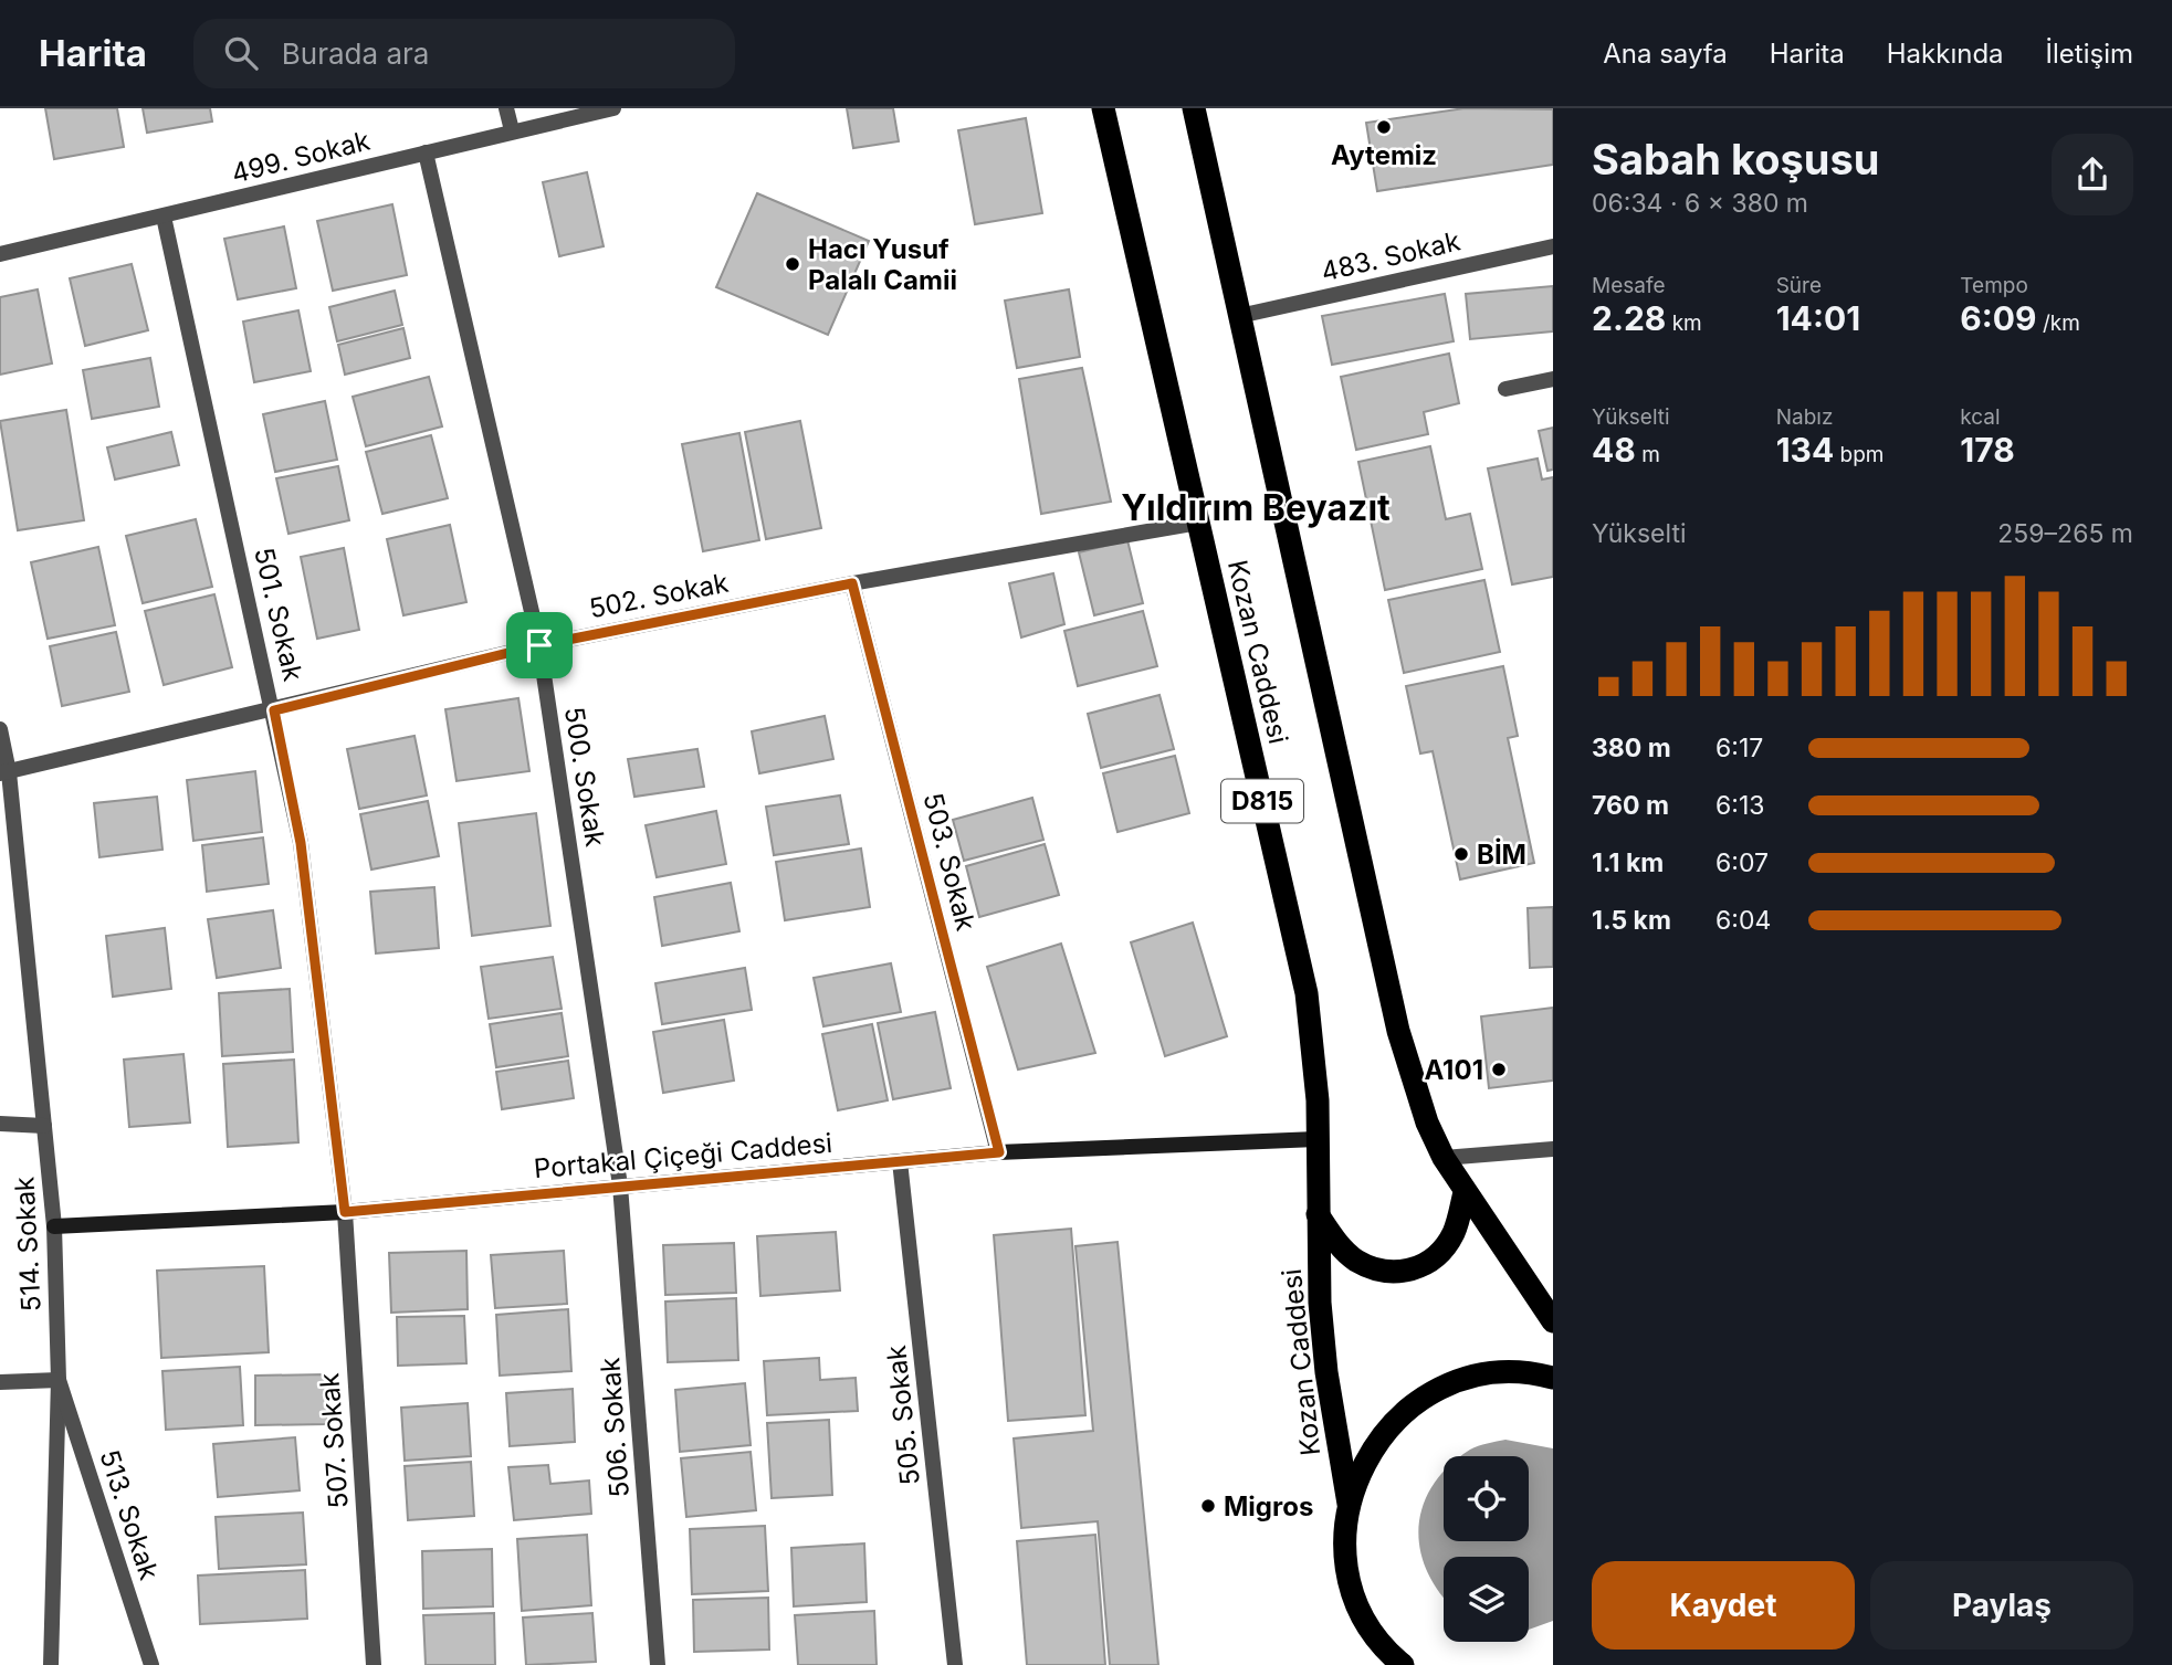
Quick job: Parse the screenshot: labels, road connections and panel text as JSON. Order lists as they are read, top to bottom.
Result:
{
  "streets": {
    "highway": ["Kozan Caddesi", "D815"],
    "street": [
      "499. Sokak",
      "483. Sokak",
      "502. Sokak",
      "501. Sokak",
      "500. Sokak",
      "503. Sokak",
      "Portakal Çiçeği Caddesi",
      "514. Sokak",
      "505. Sokak",
      "506. Sokak",
      "507. Sokak",
      "513. Sokak"
    ]
  },
  "crossings": [
    ["499. Sokak", "501. Sokak"],
    ["499. Sokak", "500. Sokak"],
    ["483. Sokak", "Kozan Caddesi"],
    ["502. Sokak", "501. Sokak"],
    ["502. Sokak", "Kozan Caddesi"],
    ["502. Sokak", "500. Sokak"],
    ["502. Sokak", "503. Sokak"],
    ["502. Sokak", "514. Sokak"],
    ["501. Sokak", "Portakal Çiçeği Caddesi"],
    ["501. Sokak", "507. Sokak"],
    ["Kozan Caddesi", "Portakal Çiçeği Caddesi"],
    ["500. Sokak", "Portakal Çiçeği Caddesi"],
    ["500. Sokak", "506. Sokak"],
    ["503. Sokak", "Portakal Çiçeği Caddesi"],
    ["Portakal Çiçeği Caddesi", "514. Sokak"],
    ["Portakal Çiçeği Caddesi", "505. Sokak"],
    ["Portakal Çiçeği Caddesi", "506. Sokak"],
    ["Portakal Çiçeği Caddesi", "507. Sokak"],
    ["514. Sokak", "513. Sokak"]
  ],
  "districts": ["Yıldırım Beyazıt"],
  "places": [
    "Aytemiz",
    "Hacı Yusuf Palalı Camii",
    "BİM",
    "A101",
    "Migros"
  ],
  "page": {
    "header": "Harita",
    "search": "Burada ara",
    "nav": [
      "Ana sayfa",
      "Harita",
      "Hakkında",
      "İletişim"
    ],
    "heading": ["Sabah koşusu", "06:34 · 6 × 380 m"],
    "stats": [
      ["Mesafe", "2.28 km"],
      ["Süre", "14:01"],
      ["Tempo", "6:09 /km"],
      ["Yükselti", "48 m"],
      ["Nabız", "134 bpm"],
      ["kcal", "178"]
    ],
    "chart": ["Yükselti", "259–265 m"],
    "list": [
      {
        "name": "380 m",
        "note": "6:17"
      },
      {
        "name": "760 m",
        "note": "6:13"
      },
      {
        "name": "1.1 km",
        "note": "6:07"
      },
      {
        "name": "1.5 km",
        "note": "6:04"
      }
    ],
    "buttons": ["Kaydet", "Paylaş"]
  }
}
